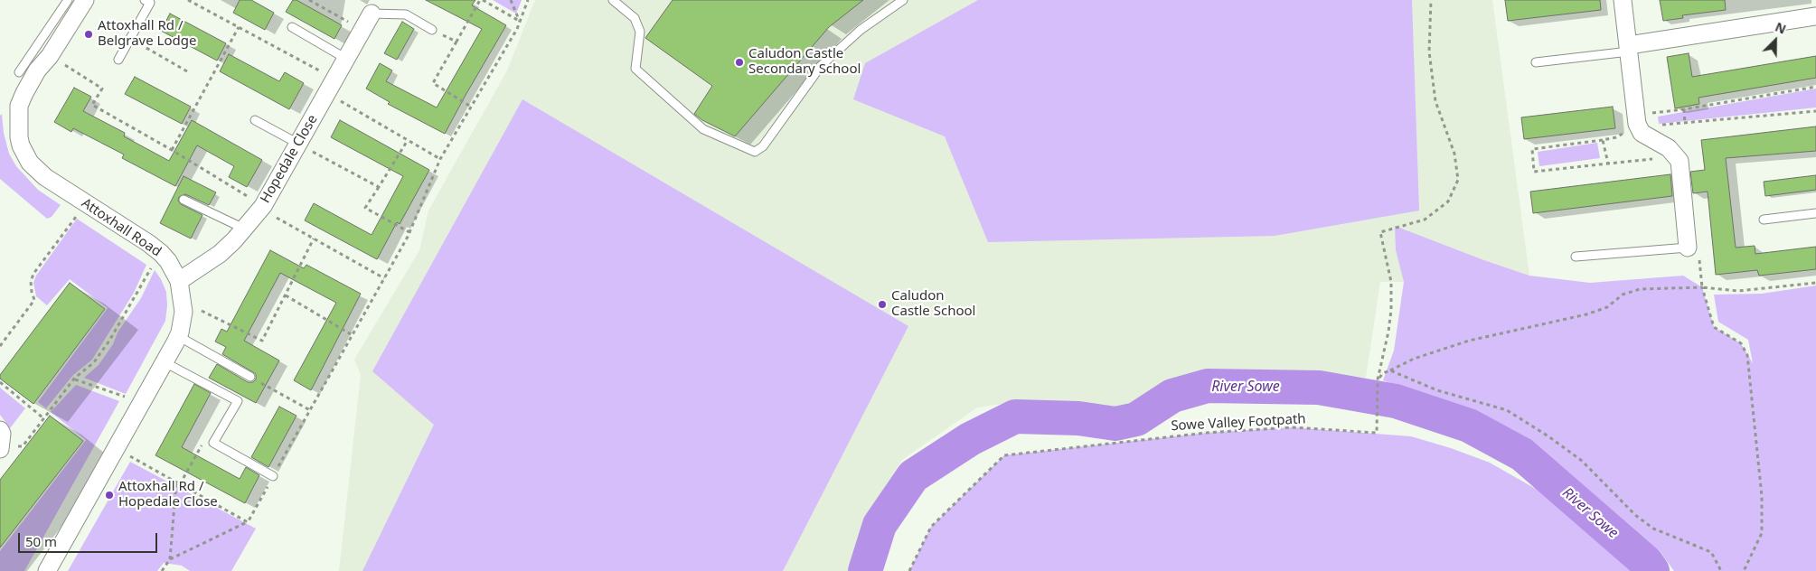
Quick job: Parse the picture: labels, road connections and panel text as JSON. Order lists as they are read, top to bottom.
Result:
{
  "streets": {
    "street": ["Hopedale Close", "Attoxhall Road"],
    "path": ["Sowe Valley Footpath"]
  },
  "crossings": [
    ["Hopedale Close", "Attoxhall Road"]
  ],
  "water": ["River Sowe"],
  "places": [
    "Attoxhall Rd / Belgrave Lodge",
    "Caludon Castle Secondary School",
    "Caludon Castle School",
    "Attoxhall Rd / Hopedale Close"
  ],
  "scale_bar": "50 m",
  "north": "top right"
}
